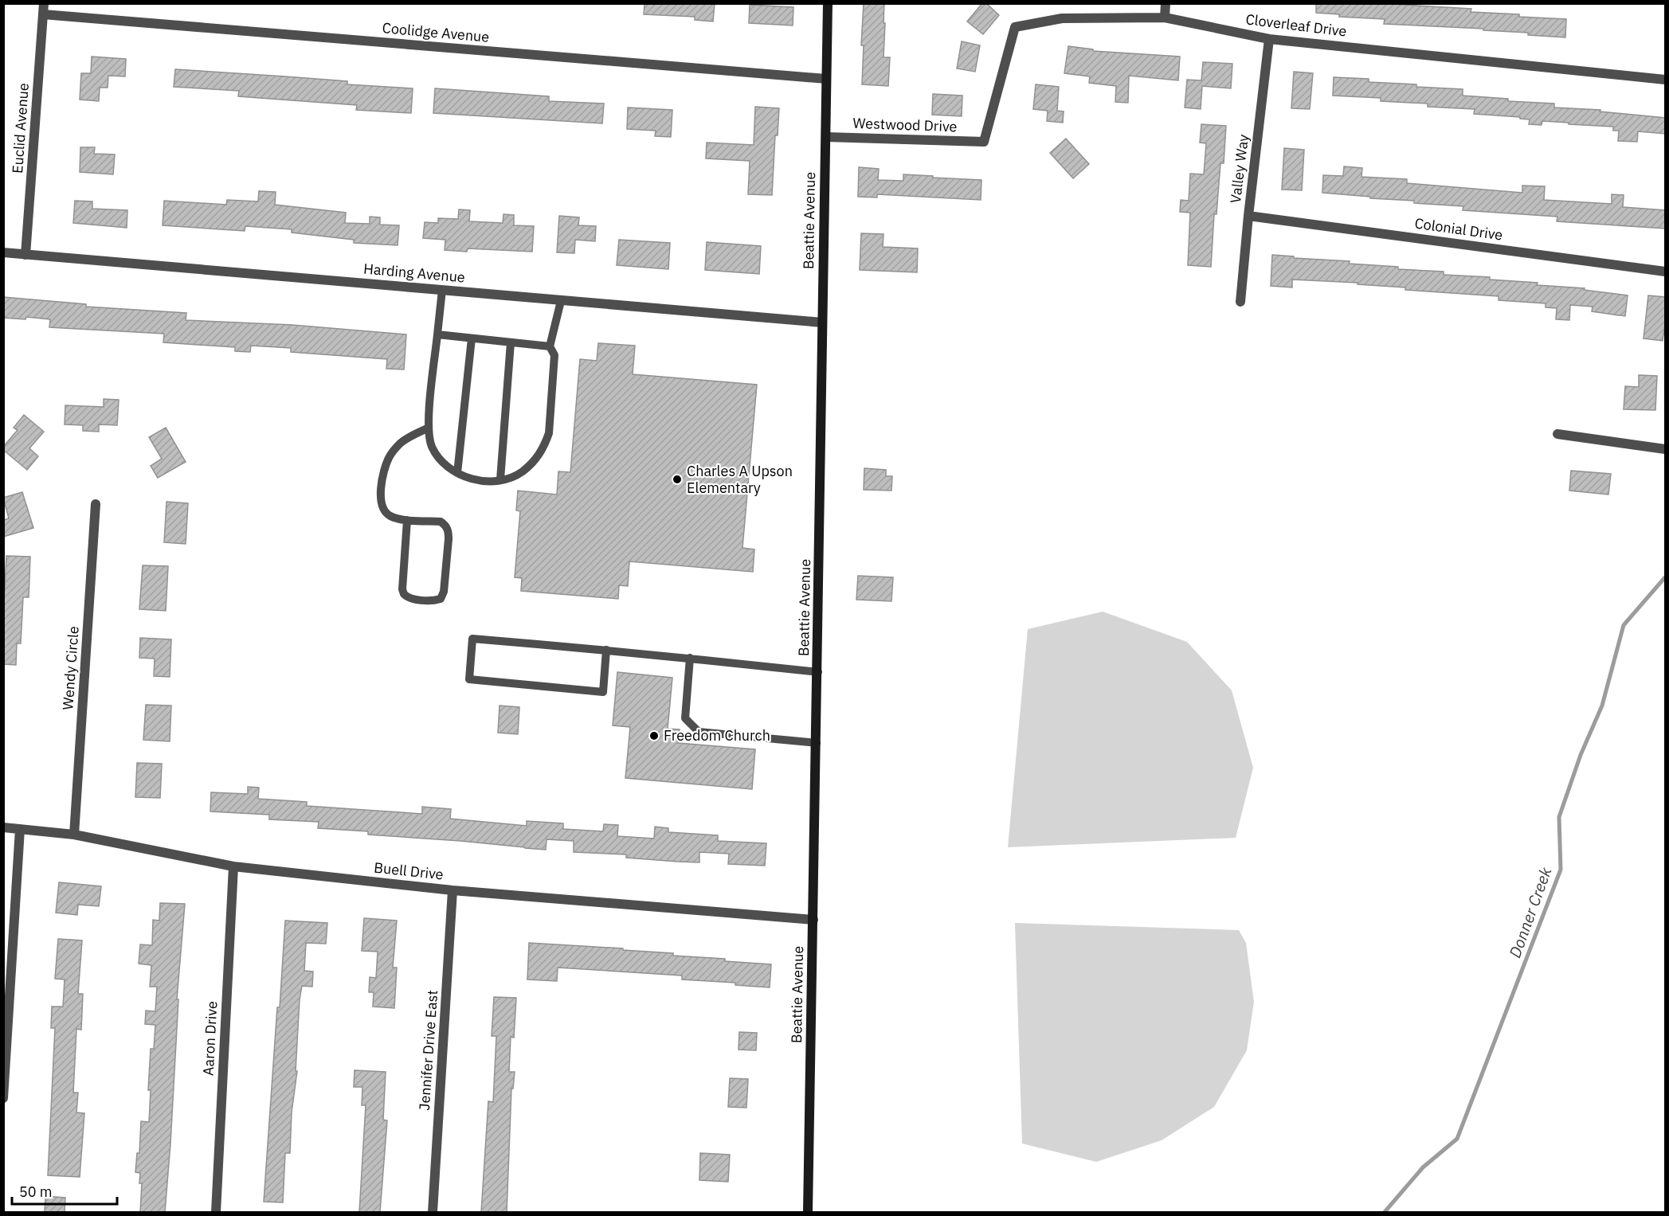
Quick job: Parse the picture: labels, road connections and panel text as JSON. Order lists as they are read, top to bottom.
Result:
{
  "streets": {
    "street": [
      "Cloverleaf Drive",
      "Coolidge Avenue",
      "Westwood Drive",
      "Euclid Avenue",
      "Valley Way",
      "Beattie Avenue",
      "Colonial Drive",
      "Harding Avenue",
      "Wendy Circle",
      "Buell Drive",
      "Aaron Drive",
      "Jennifer Drive East"
    ]
  },
  "crossings": [
    ["Cloverleaf Drive", "Westwood Drive"],
    ["Cloverleaf Drive", "Valley Way"],
    ["Coolidge Avenue", "Euclid Avenue"],
    ["Coolidge Avenue", "Beattie Avenue"],
    ["Westwood Drive", "Beattie Avenue"],
    ["Euclid Avenue", "Harding Avenue"],
    ["Valley Way", "Colonial Drive"],
    ["Beattie Avenue", "Harding Avenue"],
    ["Beattie Avenue", "Buell Drive"],
    ["Wendy Circle", "Buell Drive"],
    ["Buell Drive", "Aaron Drive"],
    ["Buell Drive", "Jennifer Drive East"]
  ],
  "water": ["Donner Creek"],
  "places": ["Charles A Upson Elementary", "Freedom Church"],
  "scale_bar": "50 m"
}
